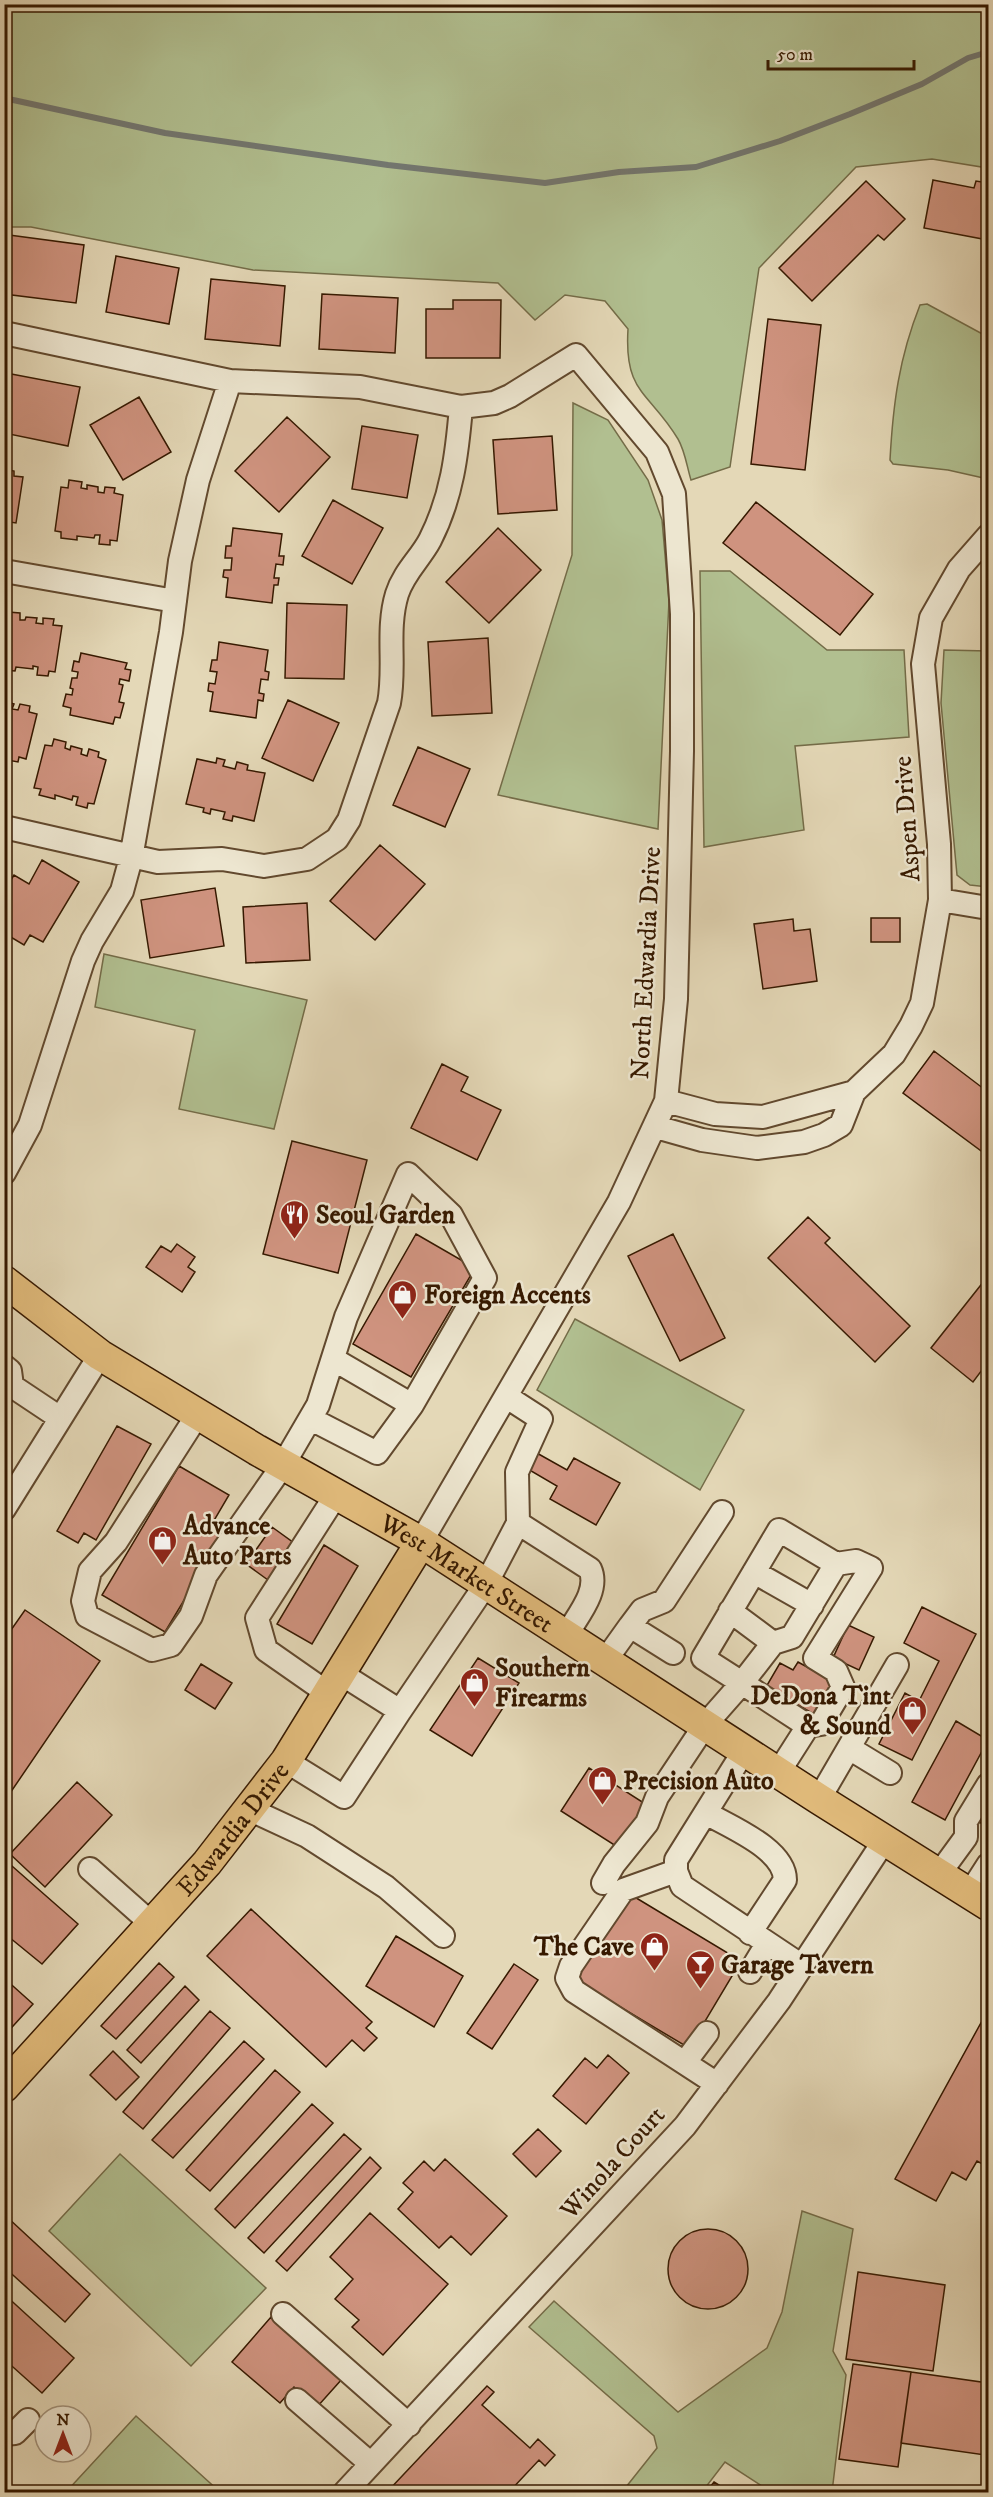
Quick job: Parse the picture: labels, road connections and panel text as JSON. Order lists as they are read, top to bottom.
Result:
{
  "streets": {
    "main road": ["West Market Street", "Edwardia Drive"],
    "street": ["Aspen Drive", "North Edwardia Drive", "Winola Court"]
  },
  "crossings": [
    ["Aspen Drive", "North Edwardia Drive"],
    ["North Edwardia Drive", "West Market Street"],
    ["North Edwardia Drive", "Edwardia Drive"],
    ["West Market Street", "Edwardia Drive"],
    ["West Market Street", "Winola Court"]
  ],
  "places": {
    "restaurant": ["Seoul Garden"],
    "shop": [
      "Foreign Accents",
      "Advance Auto Parts",
      "Southern Firearms",
      "DeDona Tint & Sound",
      "Precision Auto",
      "The Cave"
    ],
    "bar": ["Garage Tavern"]
  },
  "scale_bar": "50 m",
  "north": "top"
}
